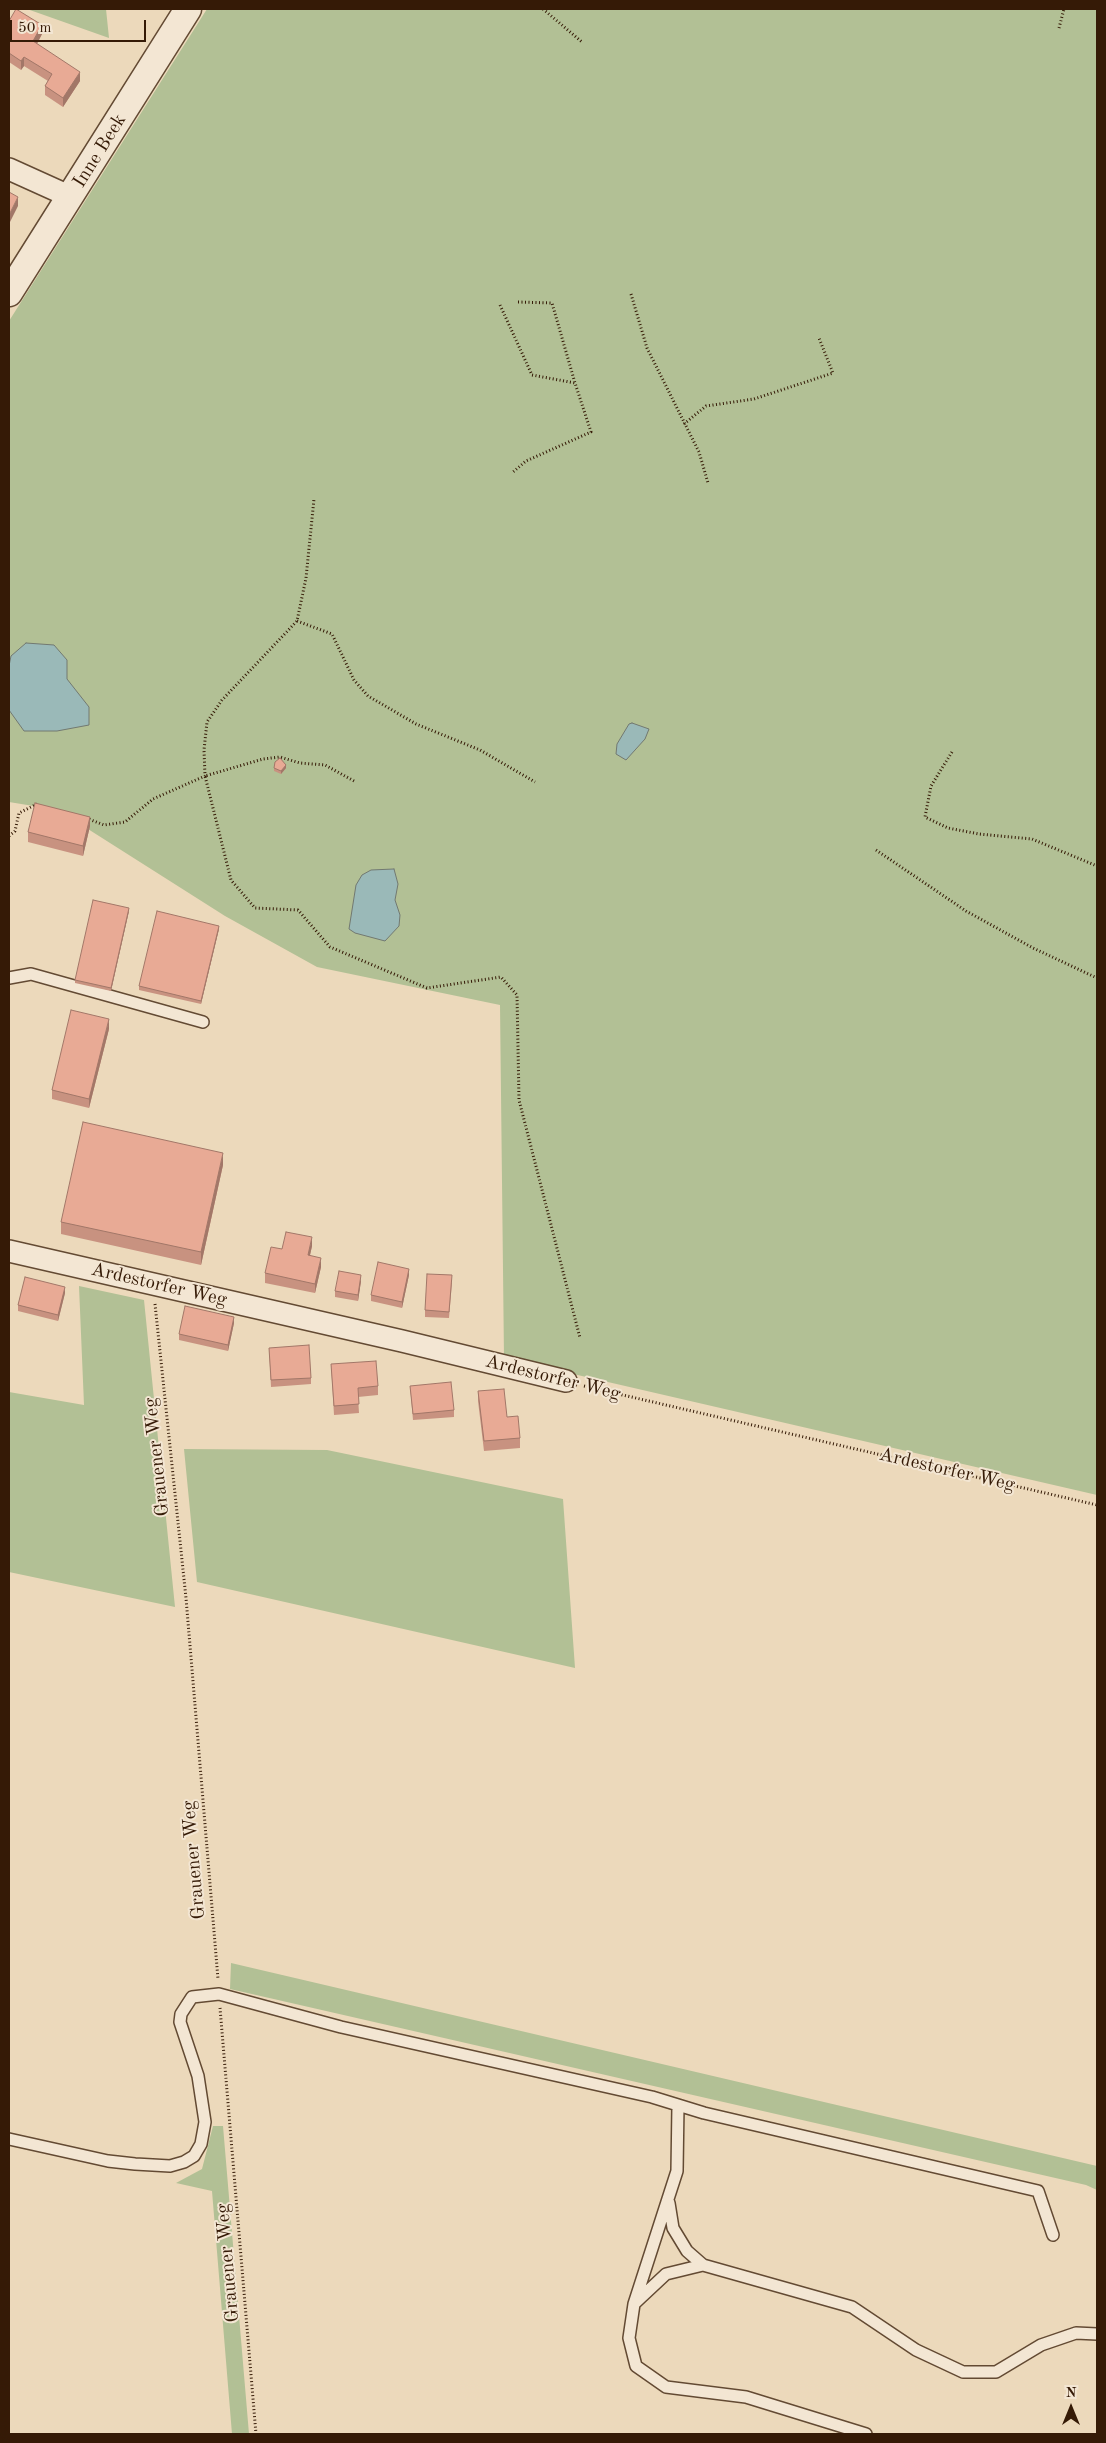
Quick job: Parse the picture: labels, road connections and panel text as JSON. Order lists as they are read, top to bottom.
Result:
{
  "streets": {
    "street": ["Inne Beek", "Ardestorfer Weg"],
    "path": ["Grauener Weg"]
  },
  "crossings": [
    ["Ardestorfer Weg", "Grauener Weg"]
  ],
  "scale_bar": "50 m",
  "north": "top"
}
